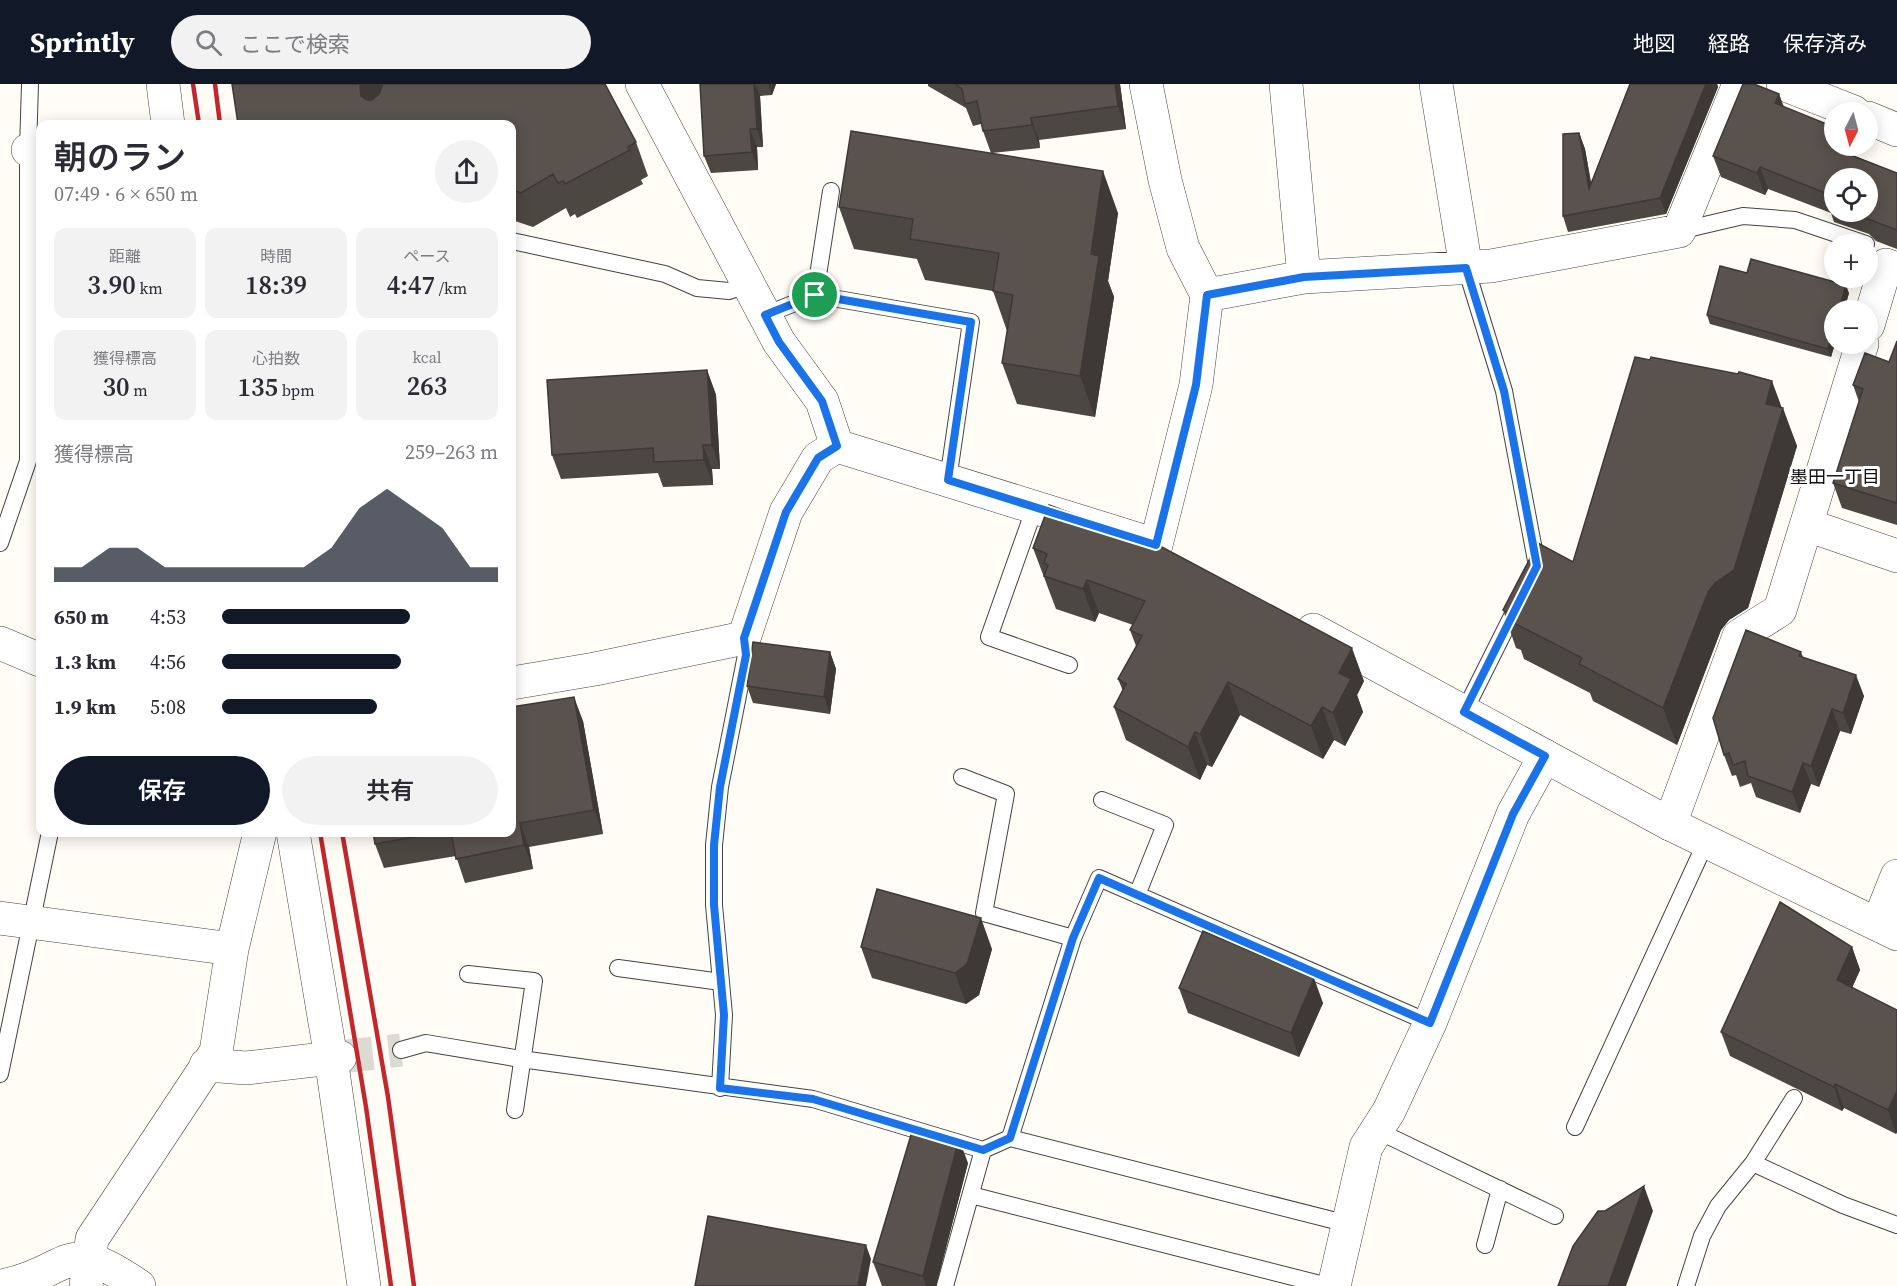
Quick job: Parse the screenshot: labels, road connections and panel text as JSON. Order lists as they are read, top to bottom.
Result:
{
  "districts": ["墨田一丁目"],
  "north": "bottom",
  "page": {
    "header": "Sprintly",
    "search": "ここで検索",
    "nav": ["地図", "経路", "保存済み"],
    "map_buttons": ["+", "−"],
    "heading": ["朝のラン", "07:49 · 6 × 650 m"],
    "stats": [
      ["距離", "3.90 km"],
      ["時間", "18:39"],
      ["ペース", "4:47 /km"],
      ["獲得標高", "30 m"],
      ["心拍数", "135 bpm"],
      ["kcal", "263"]
    ],
    "chart": ["獲得標高", "259–263 m"],
    "list": [
      {
        "name": "650 m",
        "note": "4:53"
      },
      {
        "name": "1.3 km",
        "note": "4:56"
      },
      {
        "name": "1.9 km",
        "note": "5:08"
      }
    ],
    "buttons": ["保存", "共有"]
  }
}
